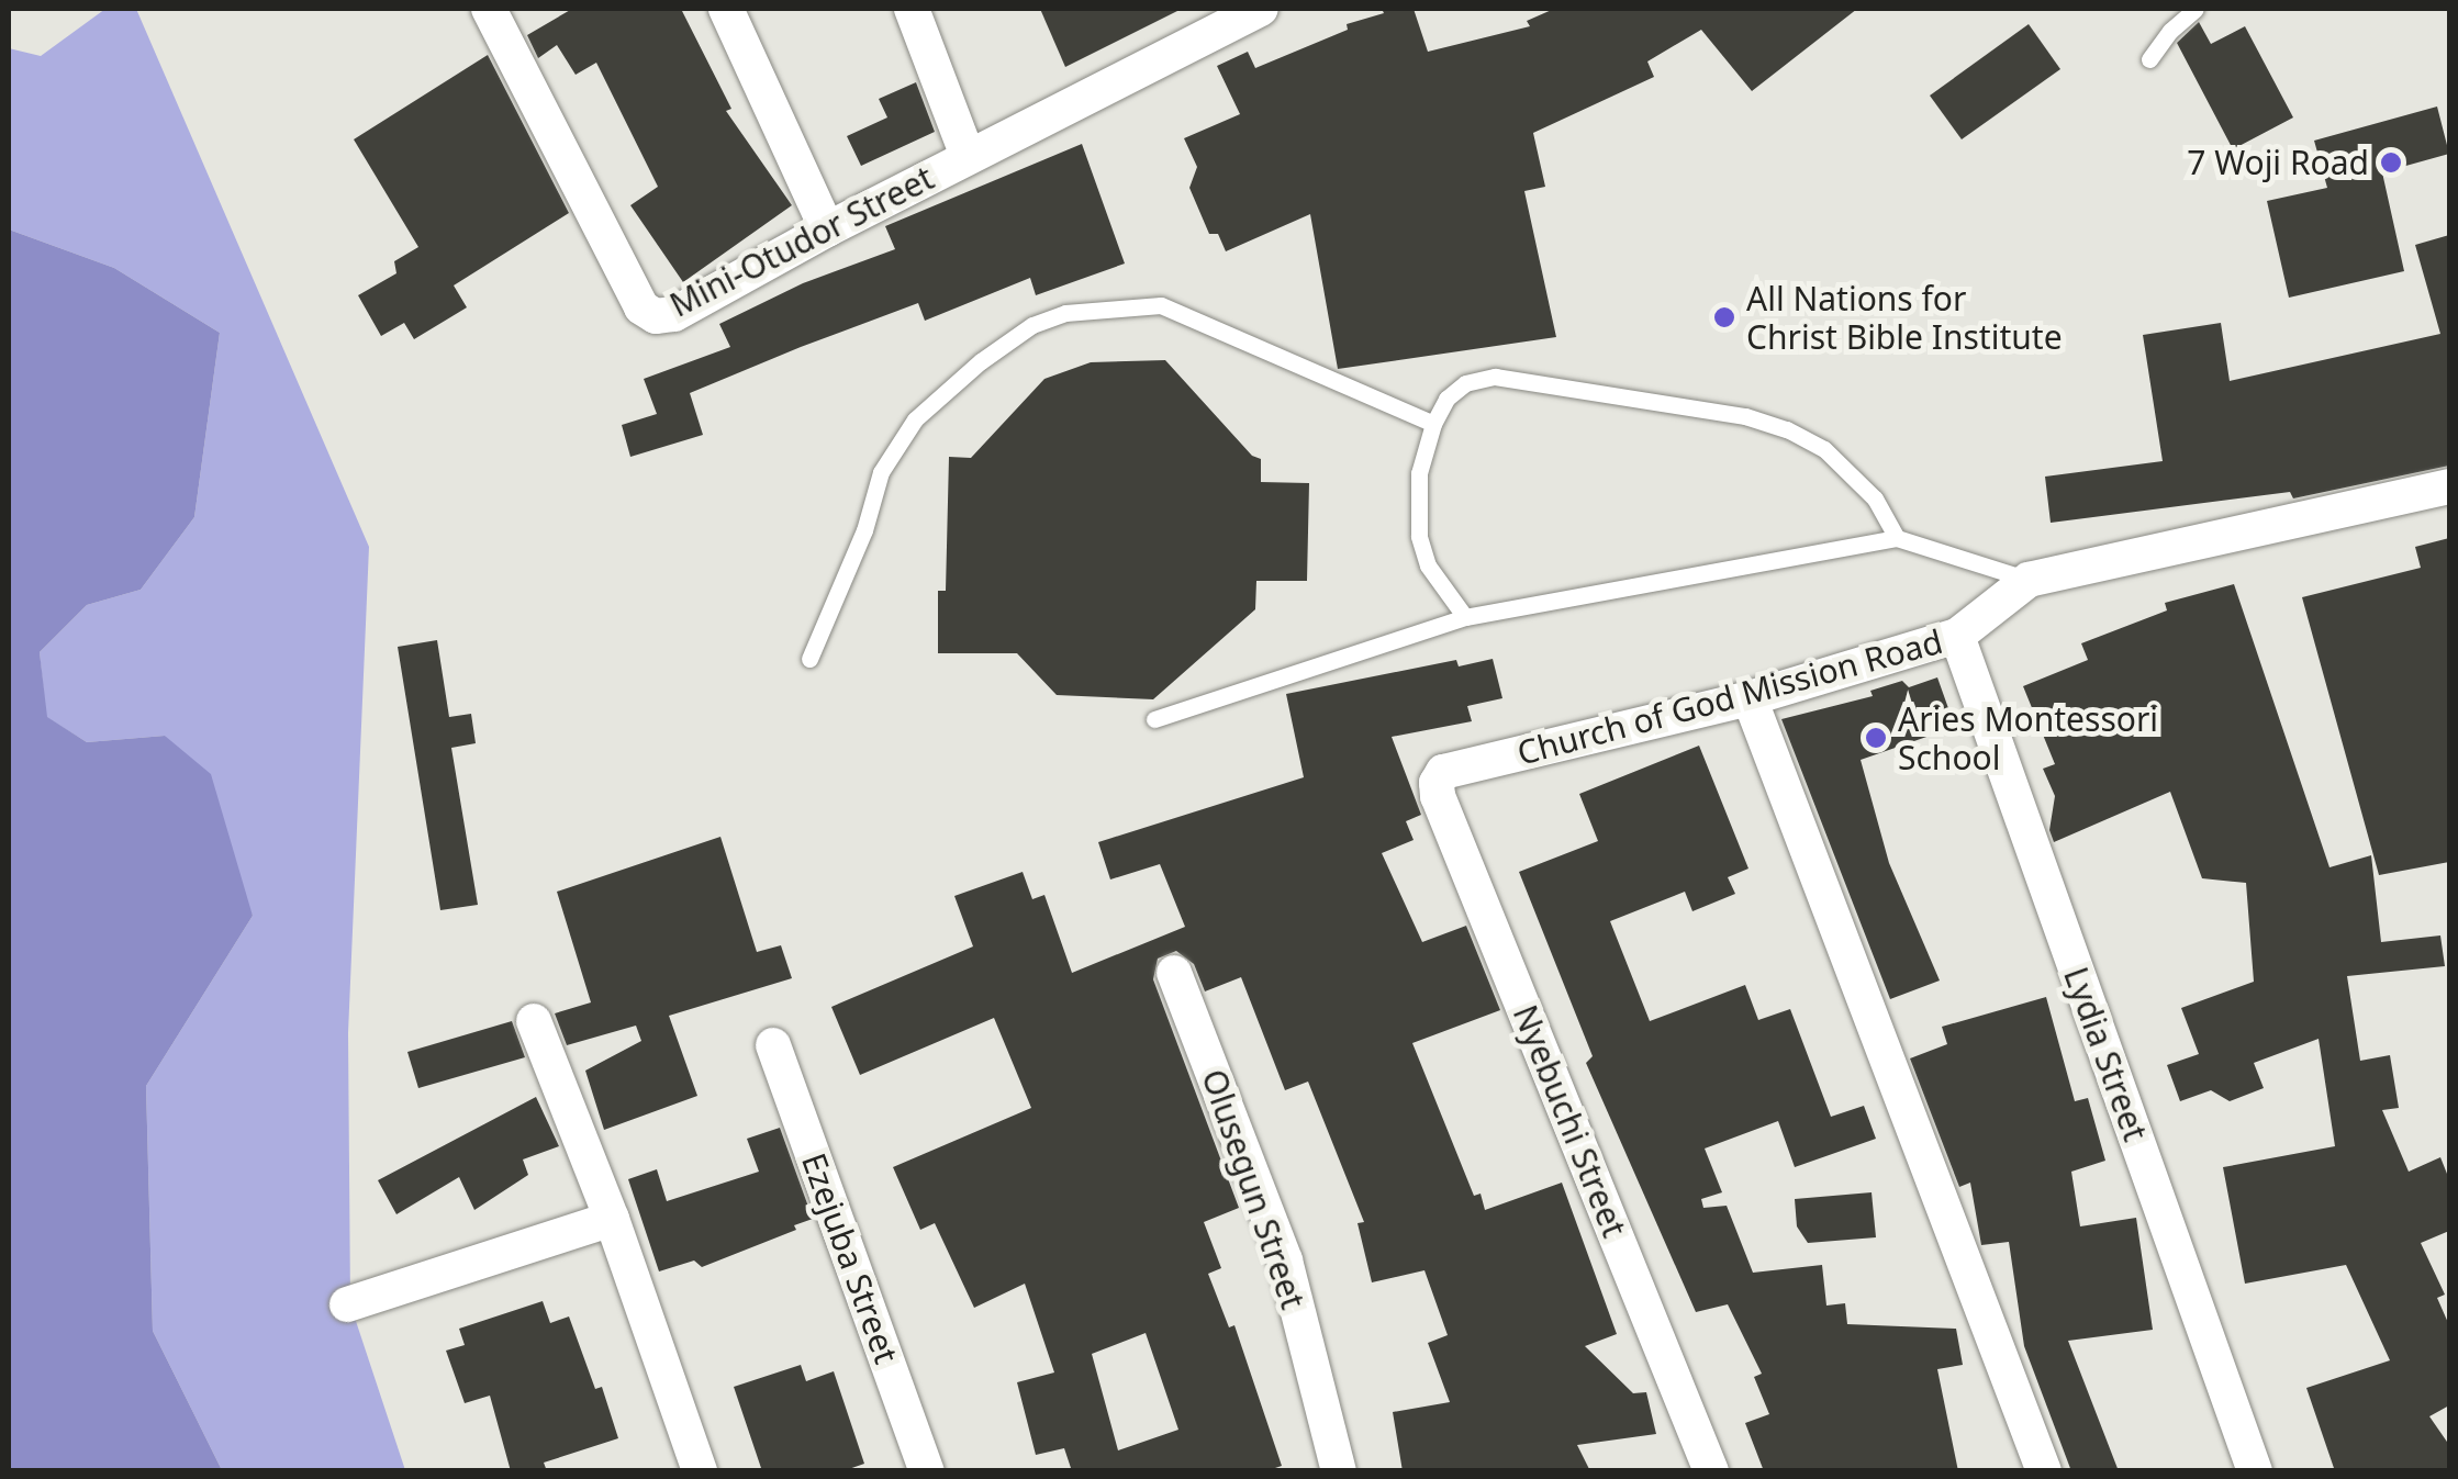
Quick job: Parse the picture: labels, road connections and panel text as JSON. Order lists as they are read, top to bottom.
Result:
{
  "streets": {
    "street": [
      "Mini-Otudor Street",
      "Church of God Mission Road",
      "Lydia Street",
      "Nyebuchi Street",
      "Olusegun Street",
      "Ezejuba Street"
    ]
  },
  "crossings": [
    ["Church of God Mission Road", "Lydia Street"],
    ["Church of God Mission Road", "Nyebuchi Street"]
  ],
  "places": ["7 Woji Road", "All Nations for Christ Bible Institute", "Aries Montessori School"]
}
